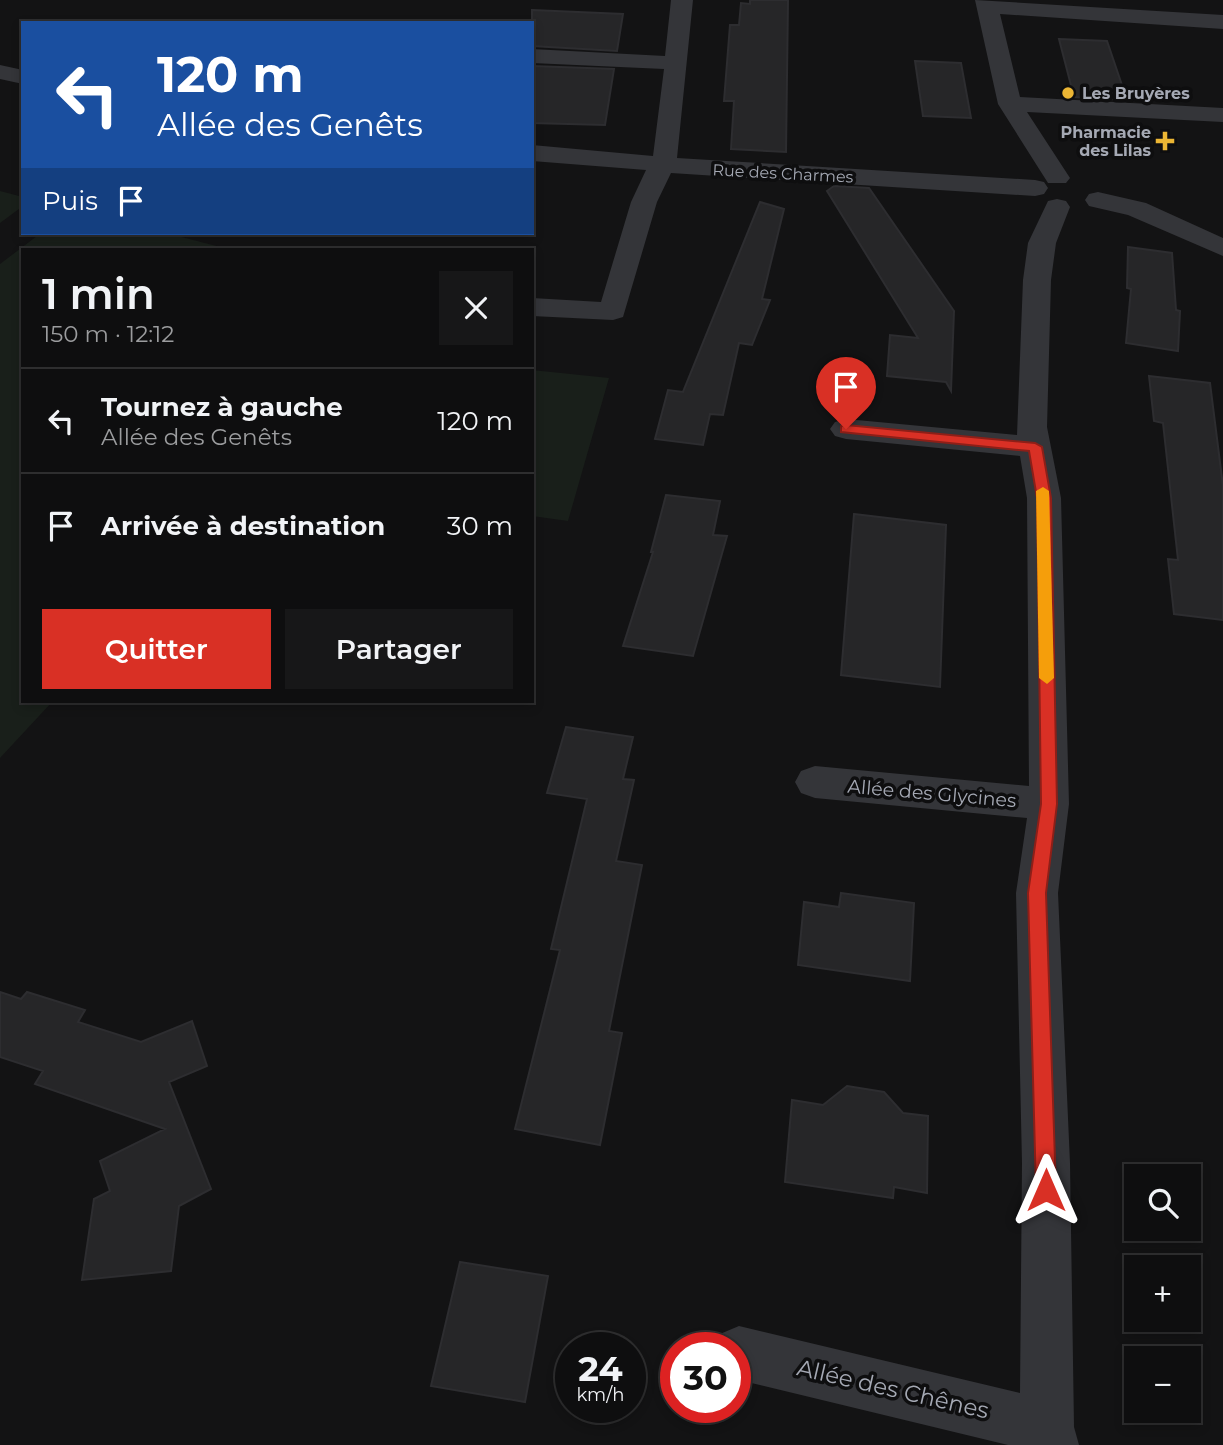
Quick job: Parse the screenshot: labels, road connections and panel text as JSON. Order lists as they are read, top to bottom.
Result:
{
  "streets": {
    "street": ["Rue des Charmes", "Allée des Glycines", "Allée des Chênes"]
  },
  "places": {
    "other": ["Les Bruyères"],
    "health": ["Pharmacie des Lilas"]
  },
  "page": {
    "turn": ["120 m", "Allée des Genêts"],
    "then": "Puis",
    "heading": ["1 min", "150 m · 12:12"],
    "list": [
      {
        "name": "Tournez à gauche",
        "note": "Allée des Genêts",
        "value": "120 m"
      },
      {
        "name": "Arrivée à destination",
        "value": "30 m"
      }
    ],
    "buttons": ["Quitter", "Partager"],
    "map_buttons": ["+", "−"],
    "speed": "24 km/h",
    "limit": "30"
  }
}
